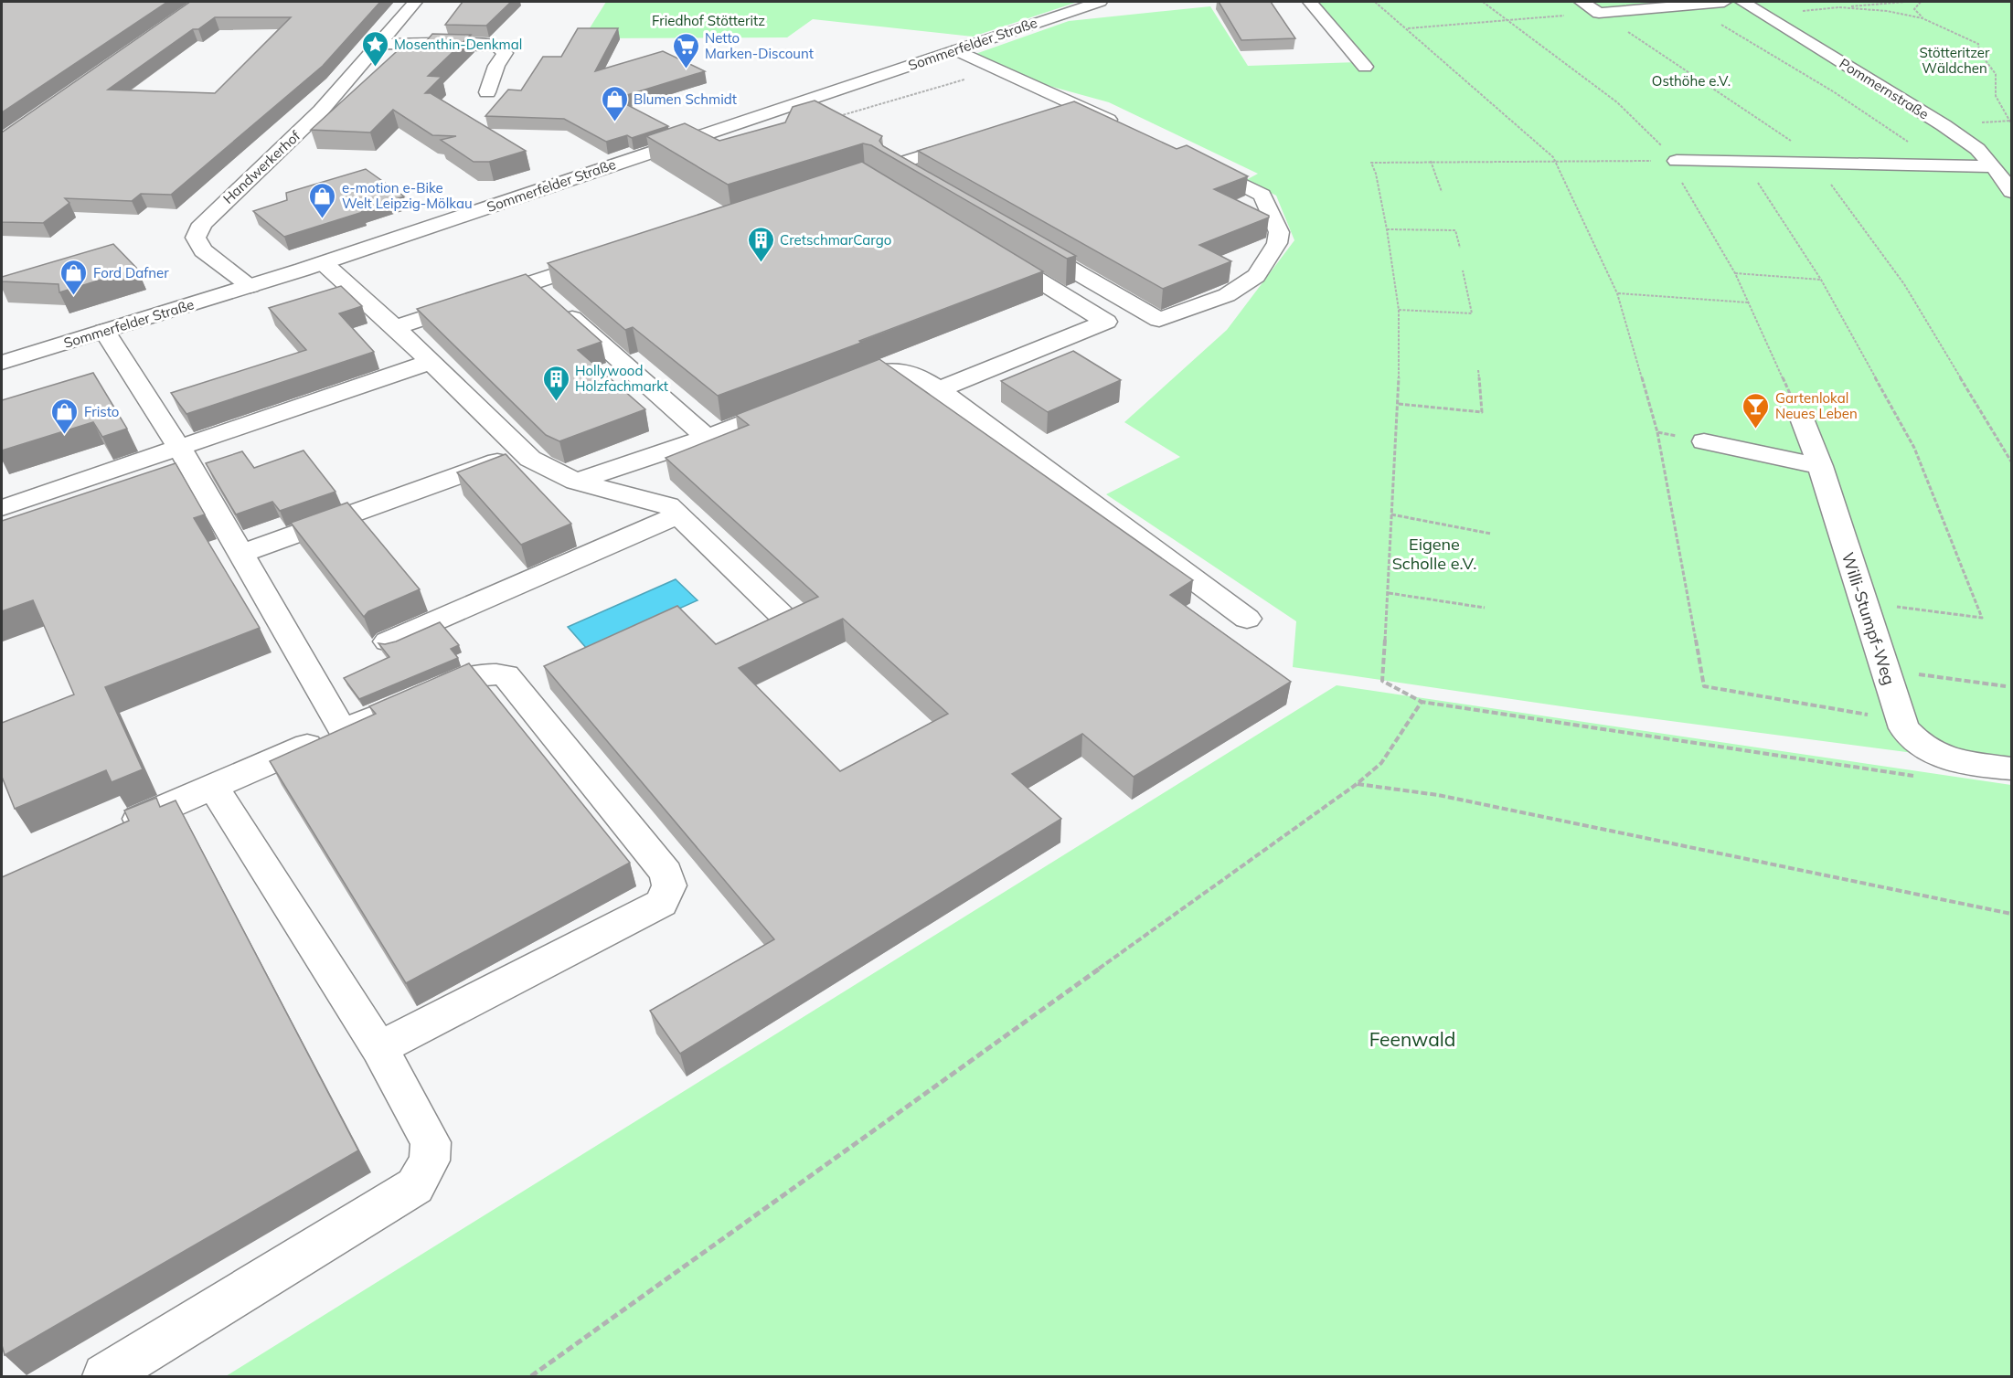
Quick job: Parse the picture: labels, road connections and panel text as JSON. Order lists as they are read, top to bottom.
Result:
{
  "streets": {
    "street": [
      "Sommerfelder Straße",
      "Pommernstraße",
      "Handwerkerhof",
      "Willi-Stumpf-Weg"
    ]
  },
  "crossings": [
    ["Sommerfelder Straße", "Handwerkerhof"]
  ],
  "parks": [
    "Friedhof Stötteritz",
    "Stötteritzer Wäldchen",
    "Osthöhe e.V.",
    "Eigene Scholle e.V.",
    "Feenwald"
  ],
  "places": {
    "place": ["Mosenthin-Denkmal"],
    "supermarket": ["Netto Marken-Discount"],
    "shop": [
      "Blumen Schmidt",
      "e-motion e-Bike Welt Leipzig-Mölkau",
      "Ford Dafner",
      "Fristo"
    ],
    "building": ["CretschmarCargo", "Hollywood Holzfachmarkt"],
    "bar": ["Gartenlokal Neues Leben"]
  }
}
